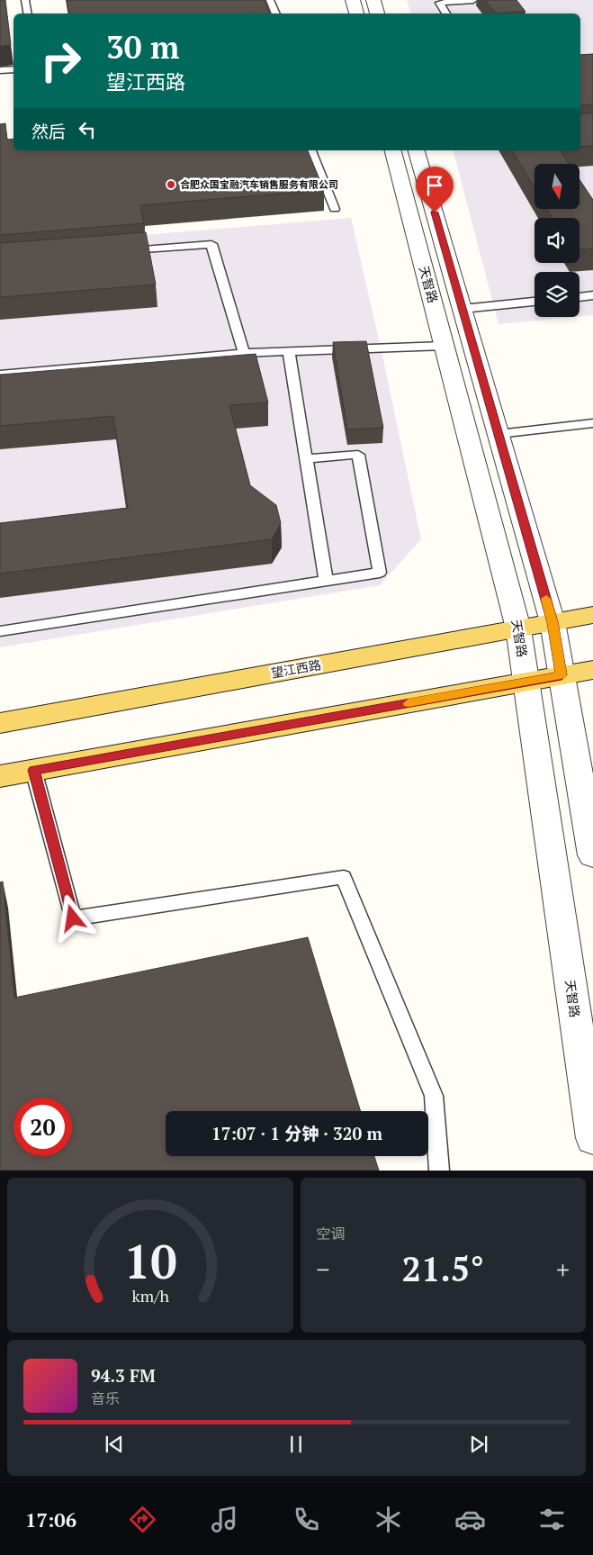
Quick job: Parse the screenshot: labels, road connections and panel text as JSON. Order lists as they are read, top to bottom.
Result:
{
  "streets": {
    "main road": ["望江西路"],
    "street": ["天智路"]
  },
  "crossings": [
    ["天智路", "望江西路"]
  ],
  "places": ["合肥众国宝融汽车销售服务有限公司"],
  "north": "bottom",
  "page": {
    "turn": ["30 m", "望江西路"],
    "then": "然后",
    "limit": "20",
    "trip": "17:07 · 1 分钟 · 320 m",
    "tile": "空调",
    "heat": ["−", "21.5°", "+"],
    "song": ["94.3 FM", "音乐"],
    "tabs": "17:06",
    "gauge": ["10", "km/h"]
  }
}
